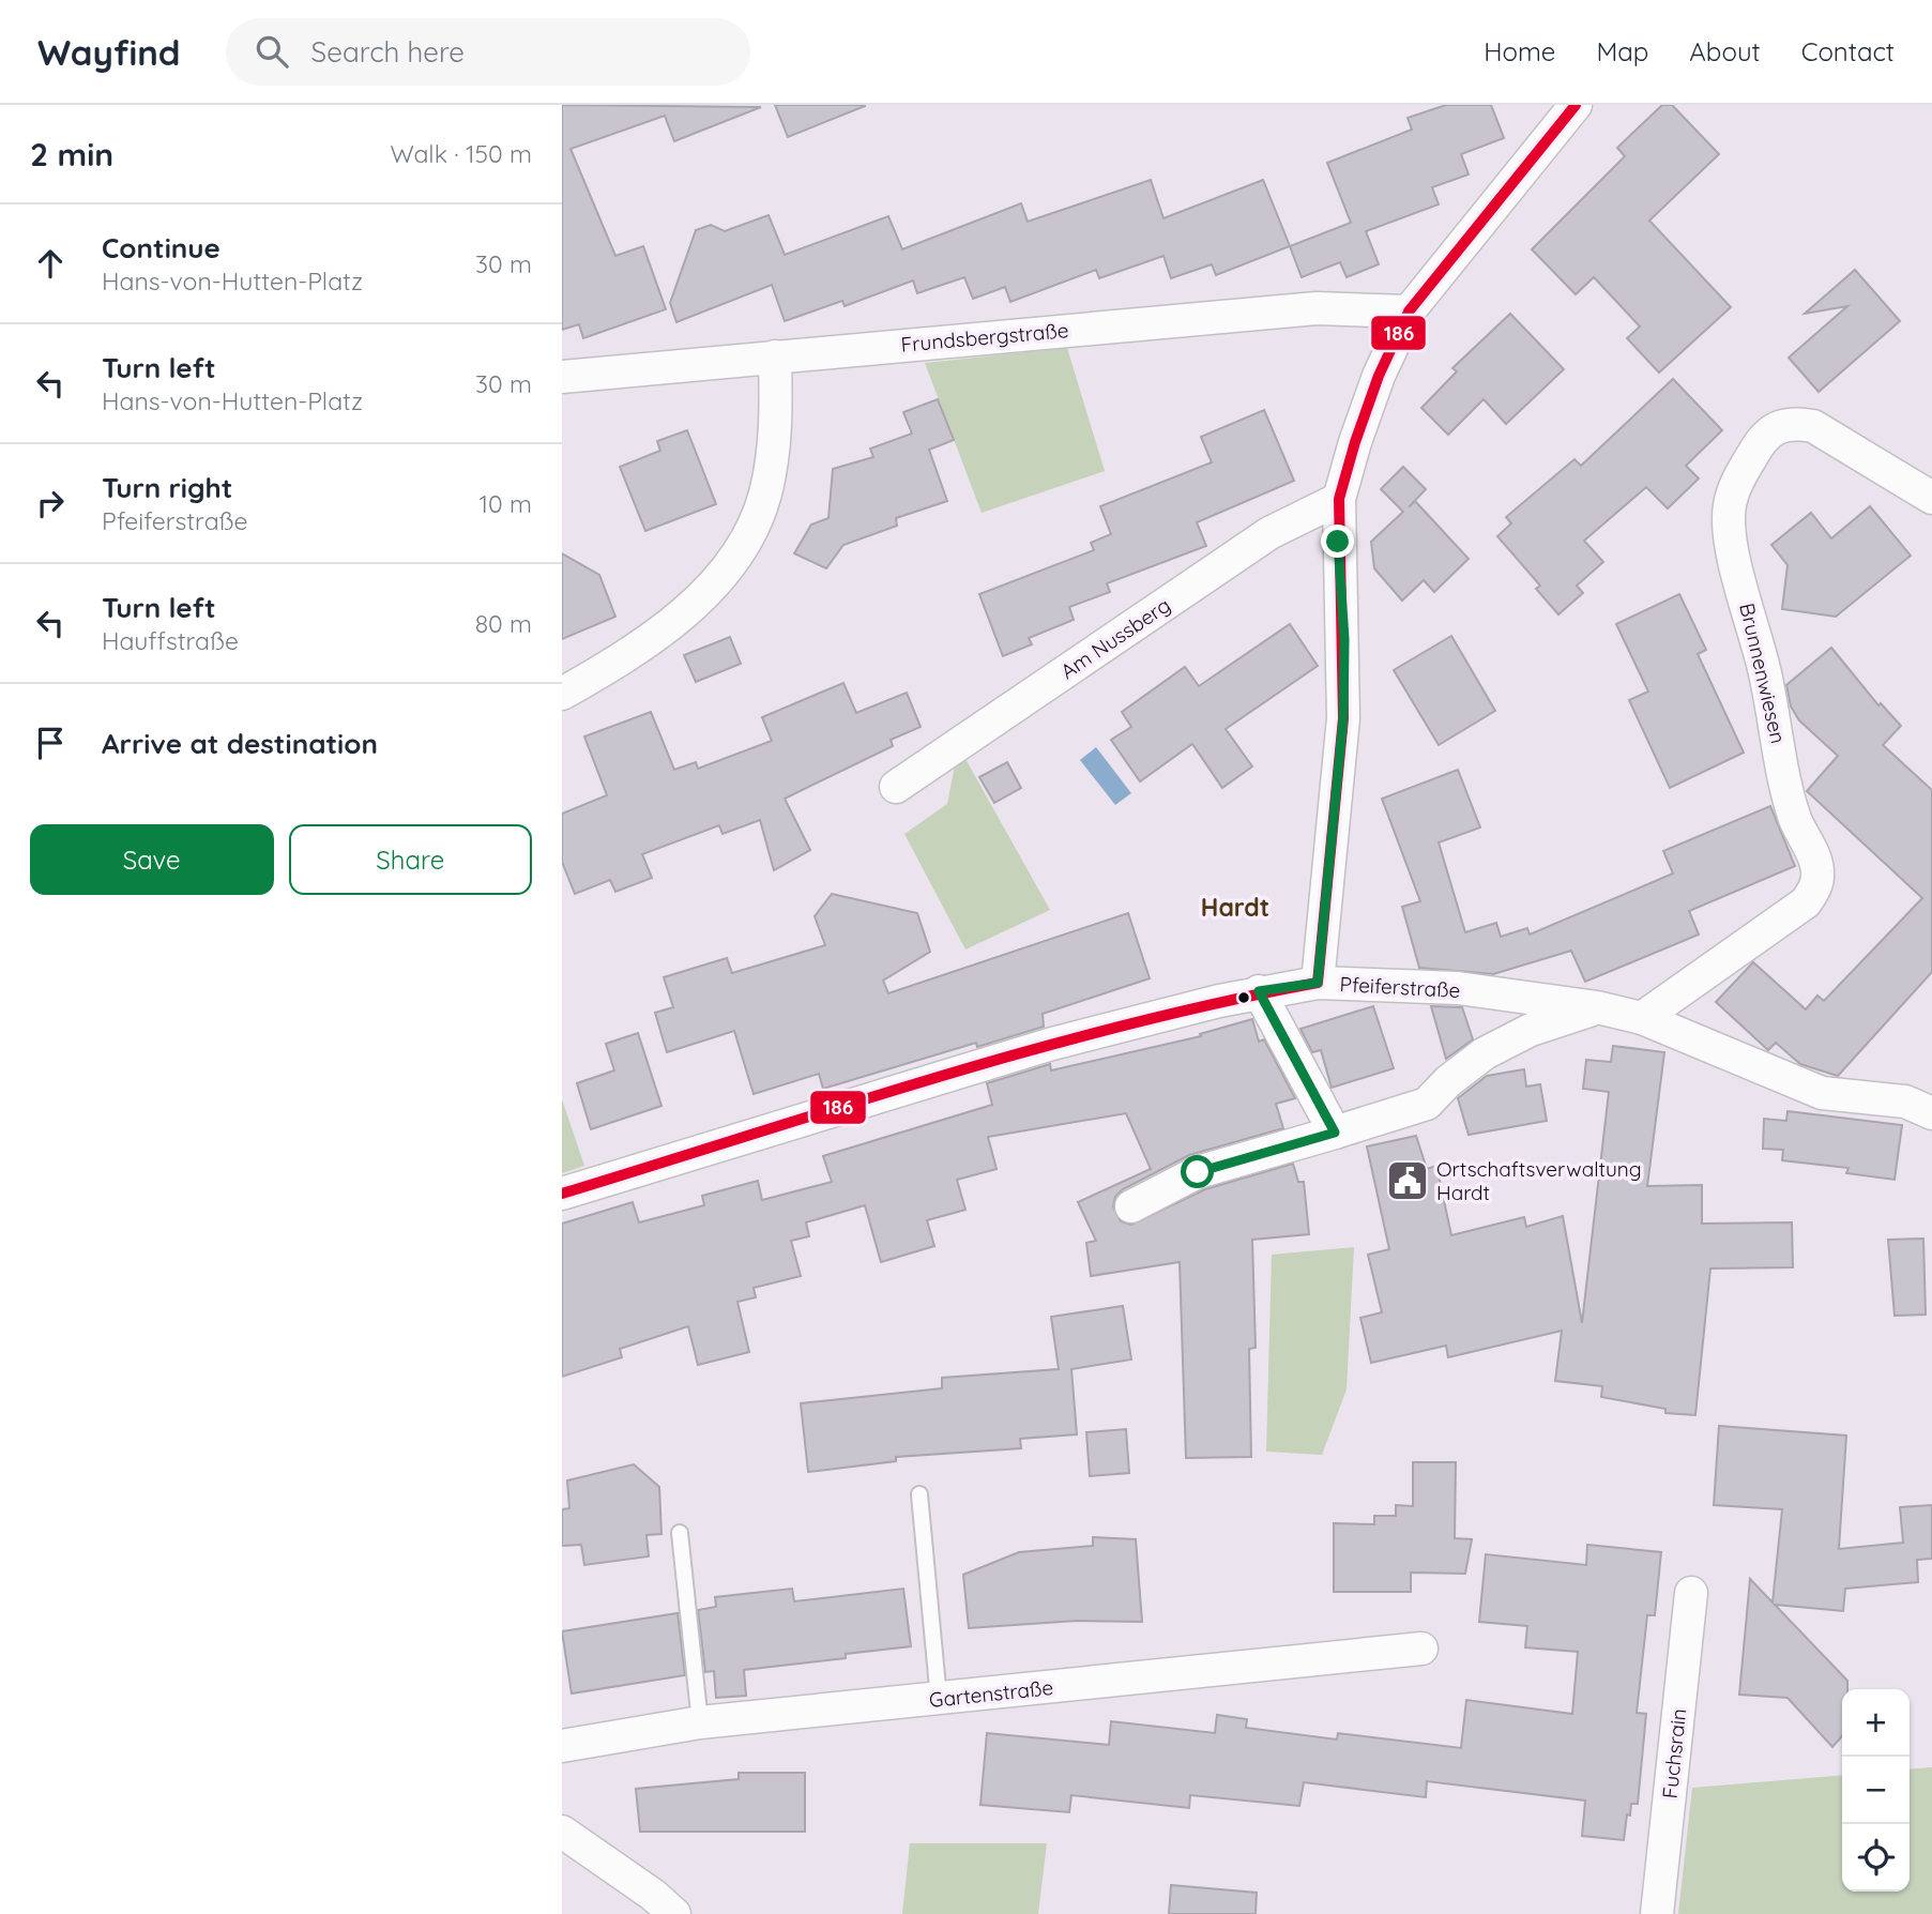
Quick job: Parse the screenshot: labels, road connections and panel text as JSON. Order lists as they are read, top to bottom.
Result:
{
  "streets": {
    "street": [
      "Frundsbergstraße",
      "Am Nussberg",
      "Brunnenwiesen",
      "Pfeiferstraße",
      "Gartenstraße",
      "Fuchsrain"
    ]
  },
  "crossings": [
    ["Brunnenwiesen", "Pfeiferstraße"]
  ],
  "districts": ["Hardt"],
  "places": {
    "public building": ["Ortschaftsverwaltung Hardt"]
  },
  "lines": ["transit line 186"],
  "page": {
    "header": "Wayfind",
    "search": "Search here",
    "nav": [
      "Home",
      "Map",
      "About",
      "Contact"
    ],
    "heading": ["2 min", "Walk · 150 m"],
    "list": [
      ["Continue", "Hans-von-Hutten-Platz", "30 m"],
      ["Turn left", "Hans-von-Hutten-Platz", "30 m"],
      ["Turn right", "Pfeiferstraße", "10 m"],
      ["Turn left", "Hauffstraße", "80 m"],
      "Arrive at destination"
    ],
    "buttons": ["Save", "Share"],
    "map_buttons": ["+", "−"]
  }
}
